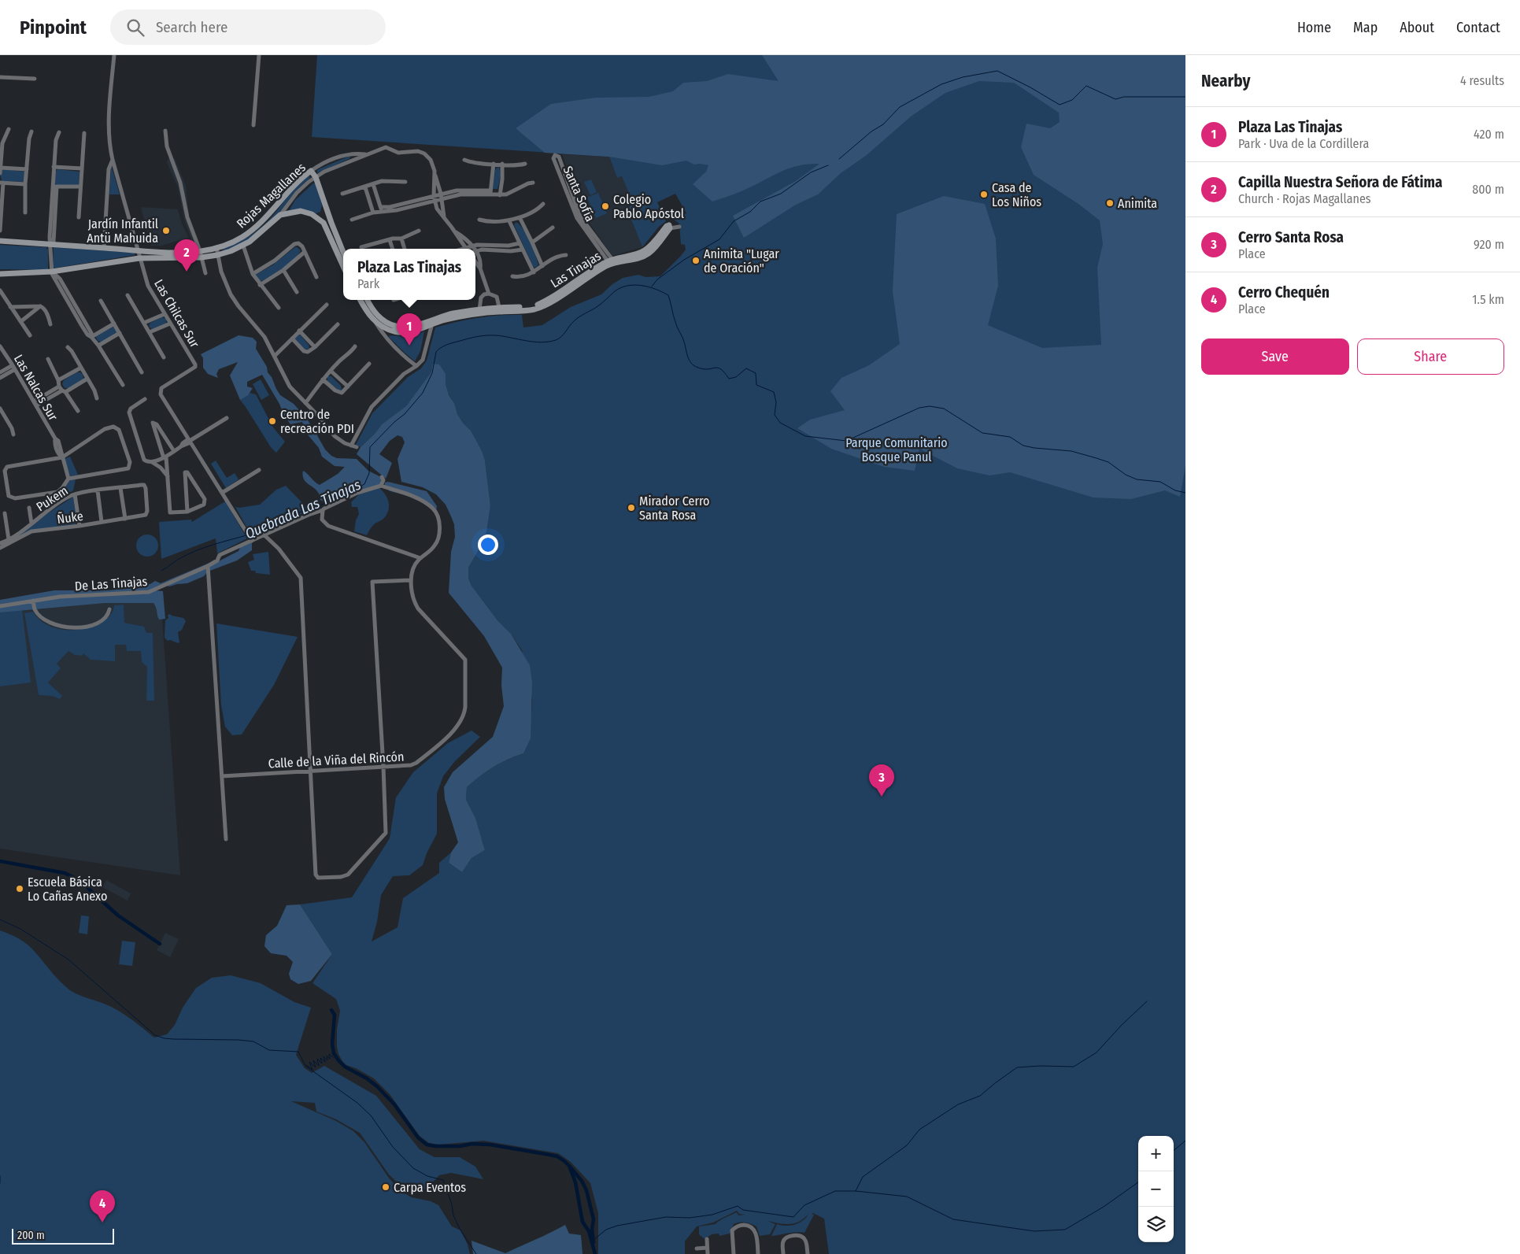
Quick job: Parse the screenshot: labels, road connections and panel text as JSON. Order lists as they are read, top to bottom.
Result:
{
  "streets": {
    "street": [
      "Santa Sofía",
      "Rojas Magallanes",
      "Las Tinajas",
      "Las Chilcas Sur",
      "Las Nalcas Sur",
      "Pukem",
      "Ñuke",
      "De Las Tinajas",
      "Calle de la Viña del Rincón"
    ]
  },
  "crossings": [
    ["Santa Sofía", "Las Tinajas"],
    ["Rojas Magallanes", "Las Chilcas Sur"],
    ["Las Chilcas Sur", "De Las Tinajas"],
    ["Pukem", "Ñuke"]
  ],
  "water": ["Quebrada Las Tinajas"],
  "parks": ["Parque Comunitario Bosque Panul"],
  "places": [
    "Casa de Los Niños",
    "Animita",
    "Colegio Pablo Apóstol",
    "Jardín Infantil Antü Mahuida",
    "Animita \"Lugar de Oración\"",
    "Centro de recreación PDI",
    "Mirador Cerro Santa Rosa",
    "Escuela Básica Lo Cañas Anexo",
    "Carpa Eventos"
  ],
  "scale_bar": "200 m",
  "page": {
    "header": "Pinpoint",
    "search": "Search here",
    "nav": [
      "Home",
      "Map",
      "About",
      "Contact"
    ],
    "heading": ["Nearby", "4 results"],
    "list": [
      {
        "mark": "1",
        "name": "Plaza Las Tinajas",
        "note": "Park · Uva de la Cordillera",
        "value": "420 m"
      },
      {
        "mark": "2",
        "name": "Capilla Nuestra Señora de Fátima",
        "note": "Church · Rojas Magallanes",
        "value": "800 m"
      },
      {
        "mark": "3",
        "name": "Cerro Santa Rosa",
        "note": "Place",
        "value": "920 m"
      },
      {
        "mark": "4",
        "name": "Cerro Chequén",
        "note": "Place",
        "value": "1.5 km"
      }
    ],
    "pins": [
      "2",
      "1",
      "3",
      "4"
    ],
    "popup": ["Plaza Las Tinajas", "Park"],
    "buttons": ["Save", "Share"],
    "map_buttons": ["+", "−"],
    "scale": "200 m"
  }
}
